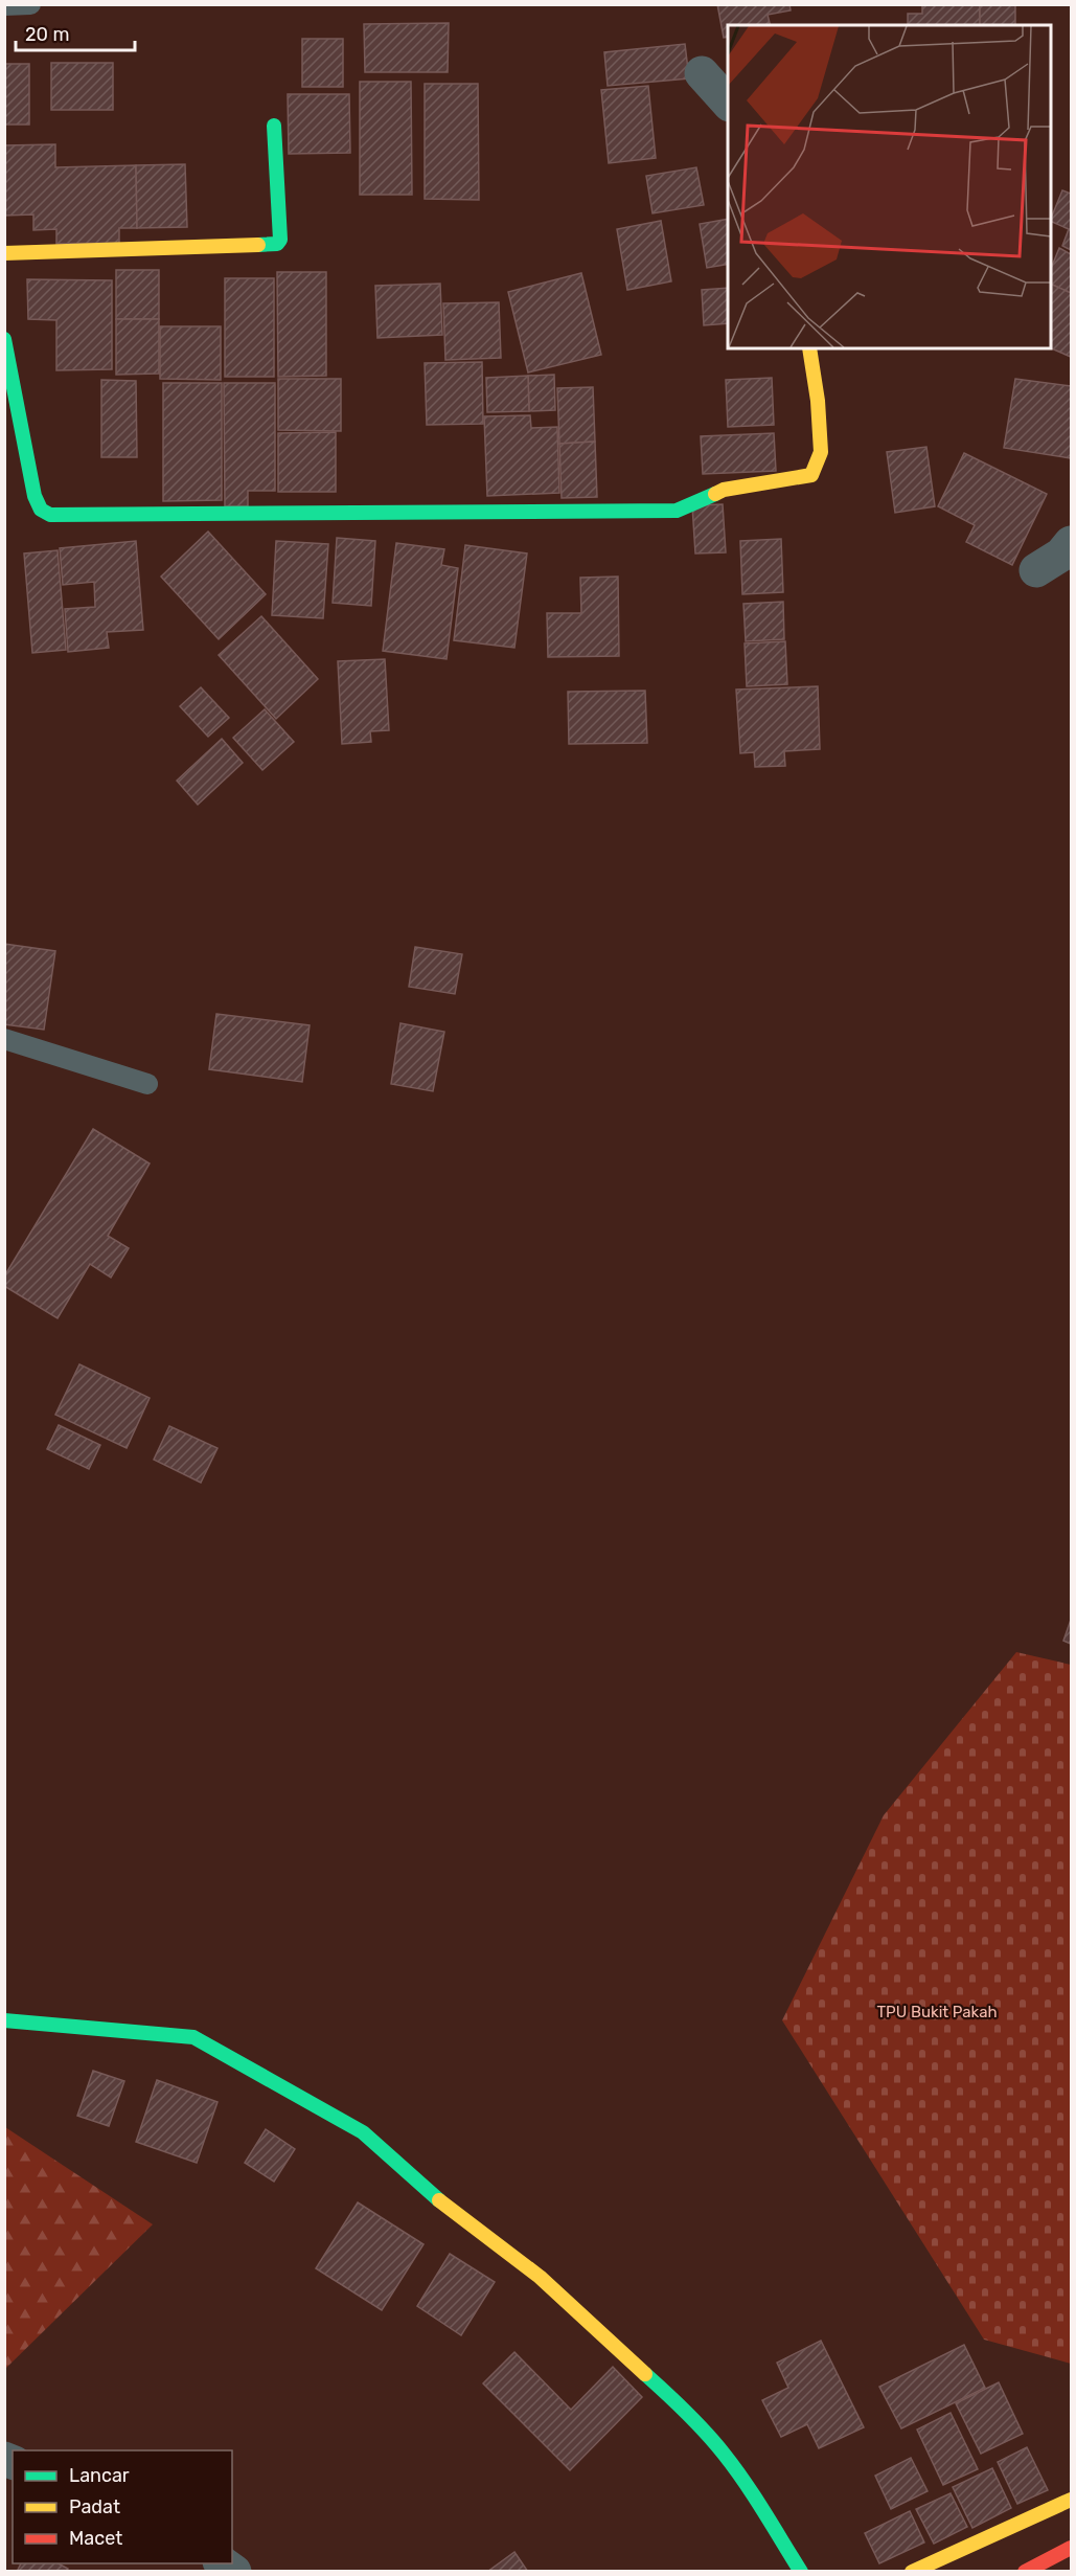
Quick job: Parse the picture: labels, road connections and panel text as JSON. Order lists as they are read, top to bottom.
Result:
{
  "parks": ["TPU Bukit Pakah"],
  "legend": ["Lancar", "Padat", "Macet"],
  "scale_bar": "20 m"
}
